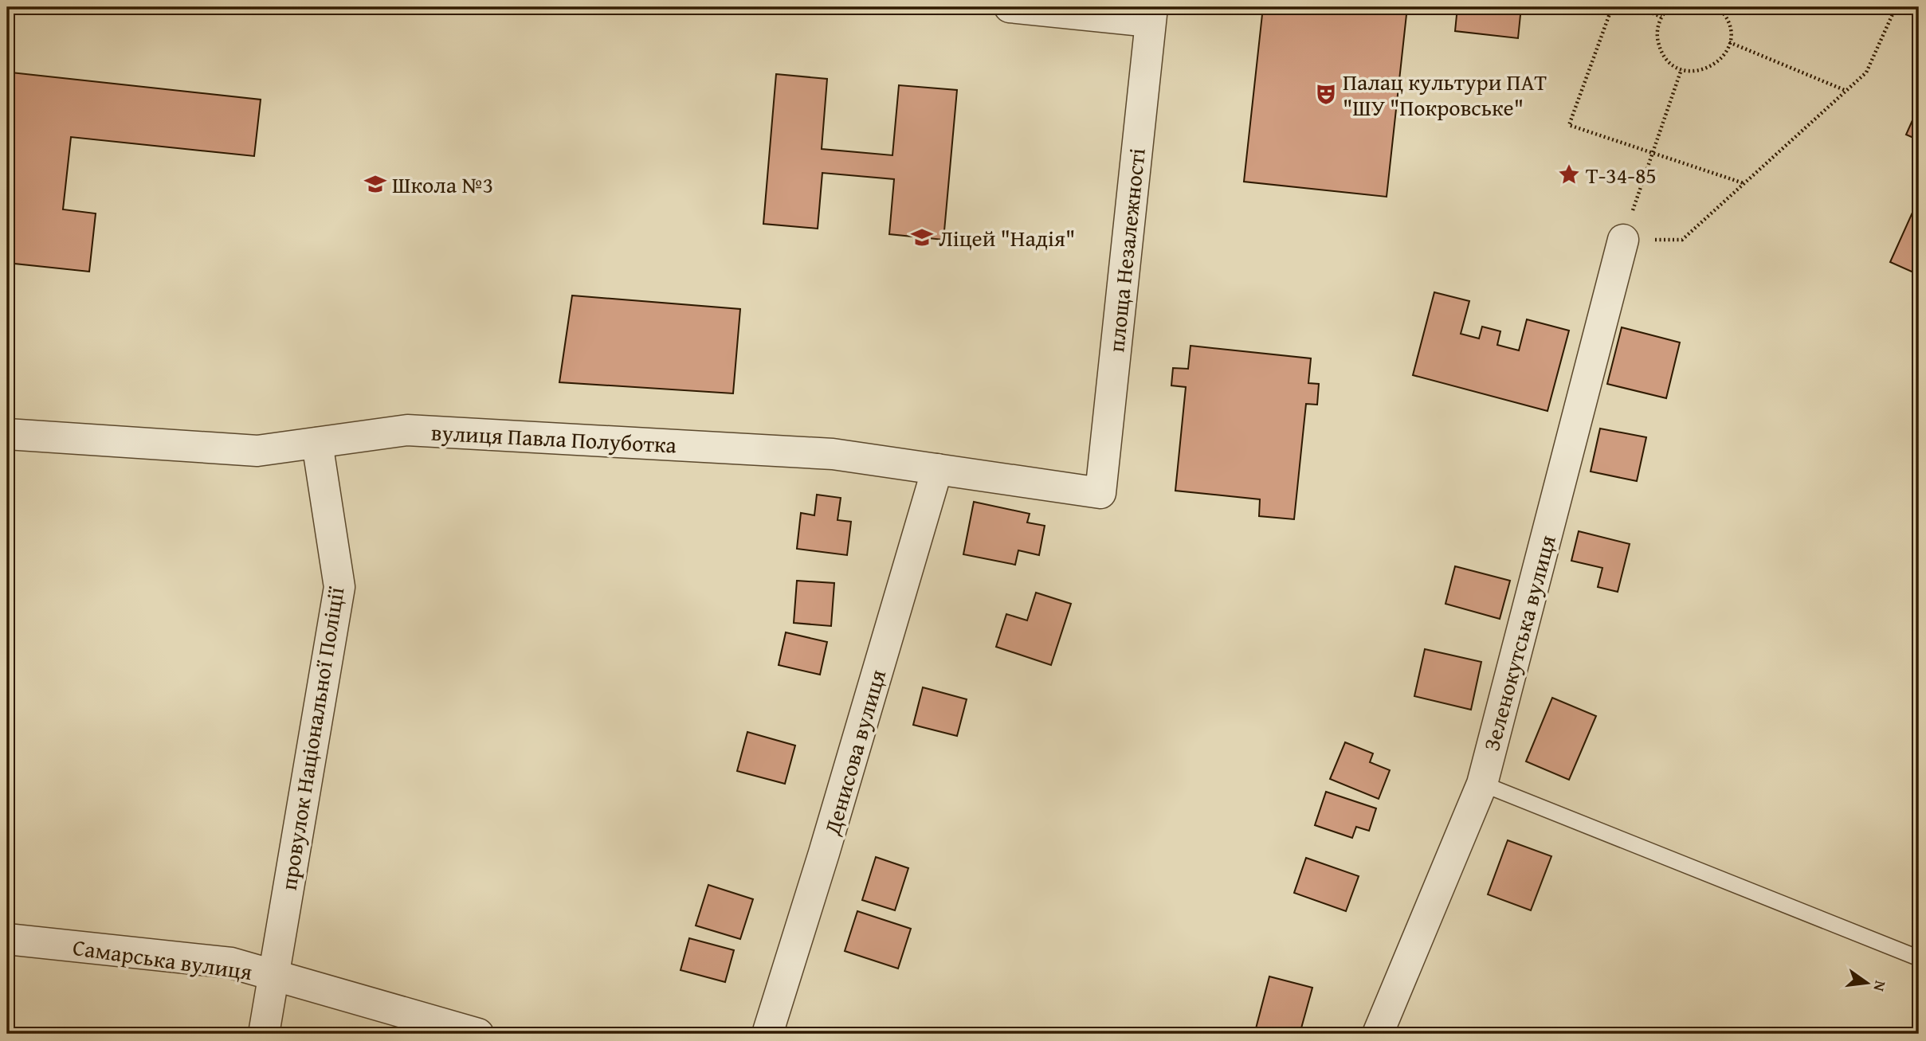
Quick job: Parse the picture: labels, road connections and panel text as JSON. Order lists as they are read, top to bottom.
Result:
{
  "streets": {
    "street": [
      "площа Незалежності",
      "вулиця Павла Полуботка",
      "Зеленокутська вулиця",
      "провулок Національної Поліції",
      "Денисова вулиця",
      "Самарська вулиця"
    ]
  },
  "crossings": [
    ["площа Незалежності", "вулиця Павла Полуботка"],
    ["вулиця Павла Полуботка", "провулок Національної Поліції"],
    ["вулиця Павла Полуботка", "Денисова вулиця"],
    ["провулок Національної Поліції", "Самарська вулиця"]
  ],
  "places": {
    "theatre": ["Палац культури ПАТ \"ШУ \"Покровське\""],
    "place": ["Т-34-85"],
    "school or university": ["Школа №3", "Ліцей \"Надія\""]
  },
  "north": "right"
}
